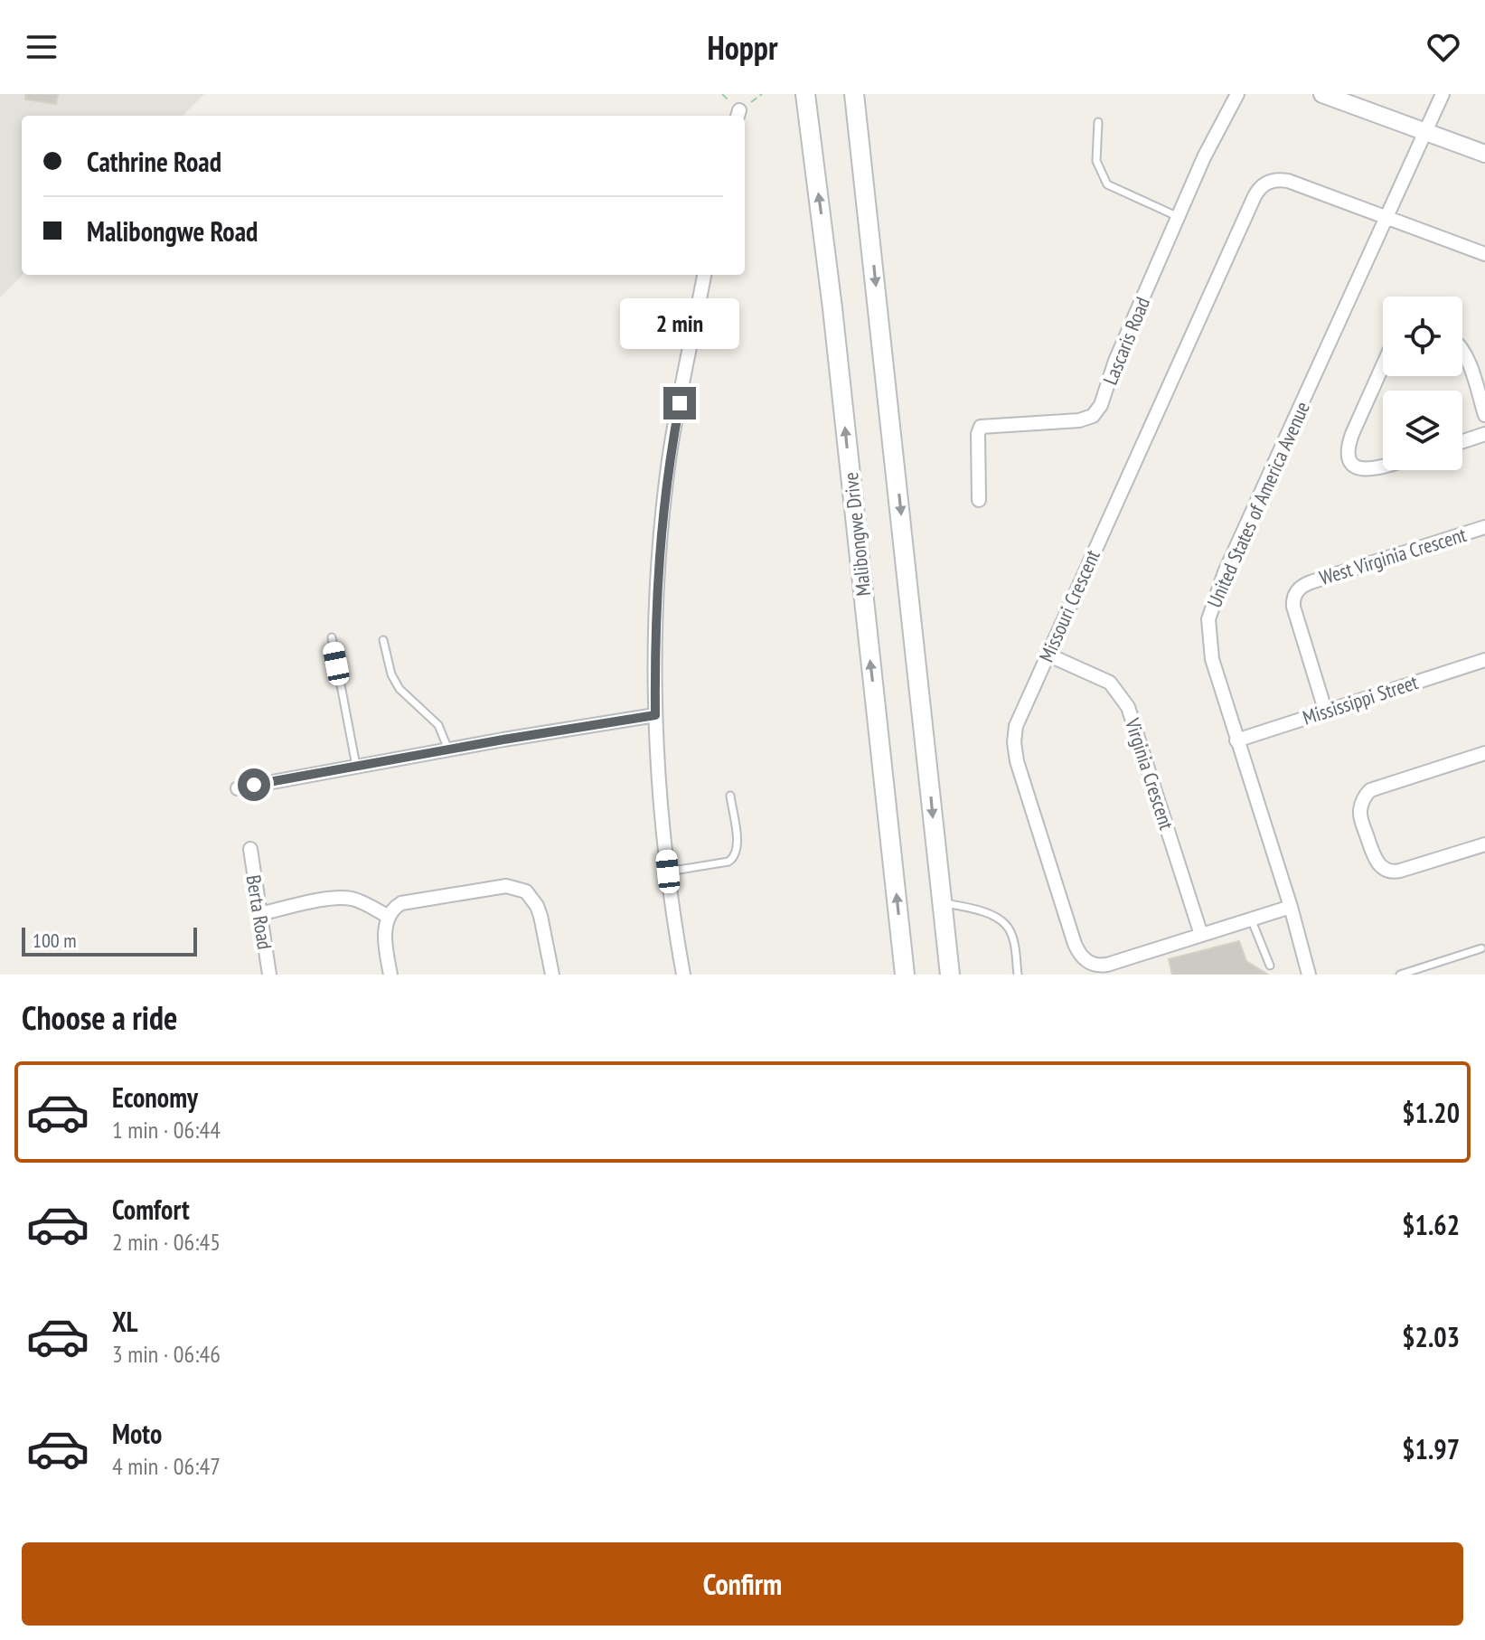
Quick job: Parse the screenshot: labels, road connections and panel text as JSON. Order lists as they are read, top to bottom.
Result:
{
  "streets": {
    "main road": ["Malibongwe Drive"],
    "street": [
      "Lascaris Road",
      "United States of America Avenue",
      "West Virginia Crescent",
      "Missouri Crescent",
      "Mississippi Street",
      "Virginia Crescent",
      "Berta Road"
    ]
  },
  "crossings": [
    ["United States of America Avenue", "Missouri Crescent"],
    ["United States of America Avenue", "Mississippi Street"],
    ["West Virginia Crescent", "Mississippi Street"],
    ["Missouri Crescent", "Virginia Crescent"]
  ],
  "scale_bar": "100 m",
  "page": {
    "header": "Hoppr",
    "banner": ["Cathrine Road", "Malibongwe Road"],
    "bubble": "2 min",
    "scale": "100 m",
    "heading": "Choose a ride",
    "list": [
      {
        "name": "Economy",
        "note": "1 min · 06:44",
        "value": "$1.20"
      },
      {
        "name": "Comfort",
        "note": "2 min · 06:45",
        "value": "$1.62"
      },
      {
        "name": "XL",
        "note": "3 min · 06:46",
        "value": "$2.03"
      },
      {
        "name": "Moto",
        "note": "4 min · 06:47",
        "value": "$1.97"
      }
    ],
    "buttons": "Confirm"
  }
}
